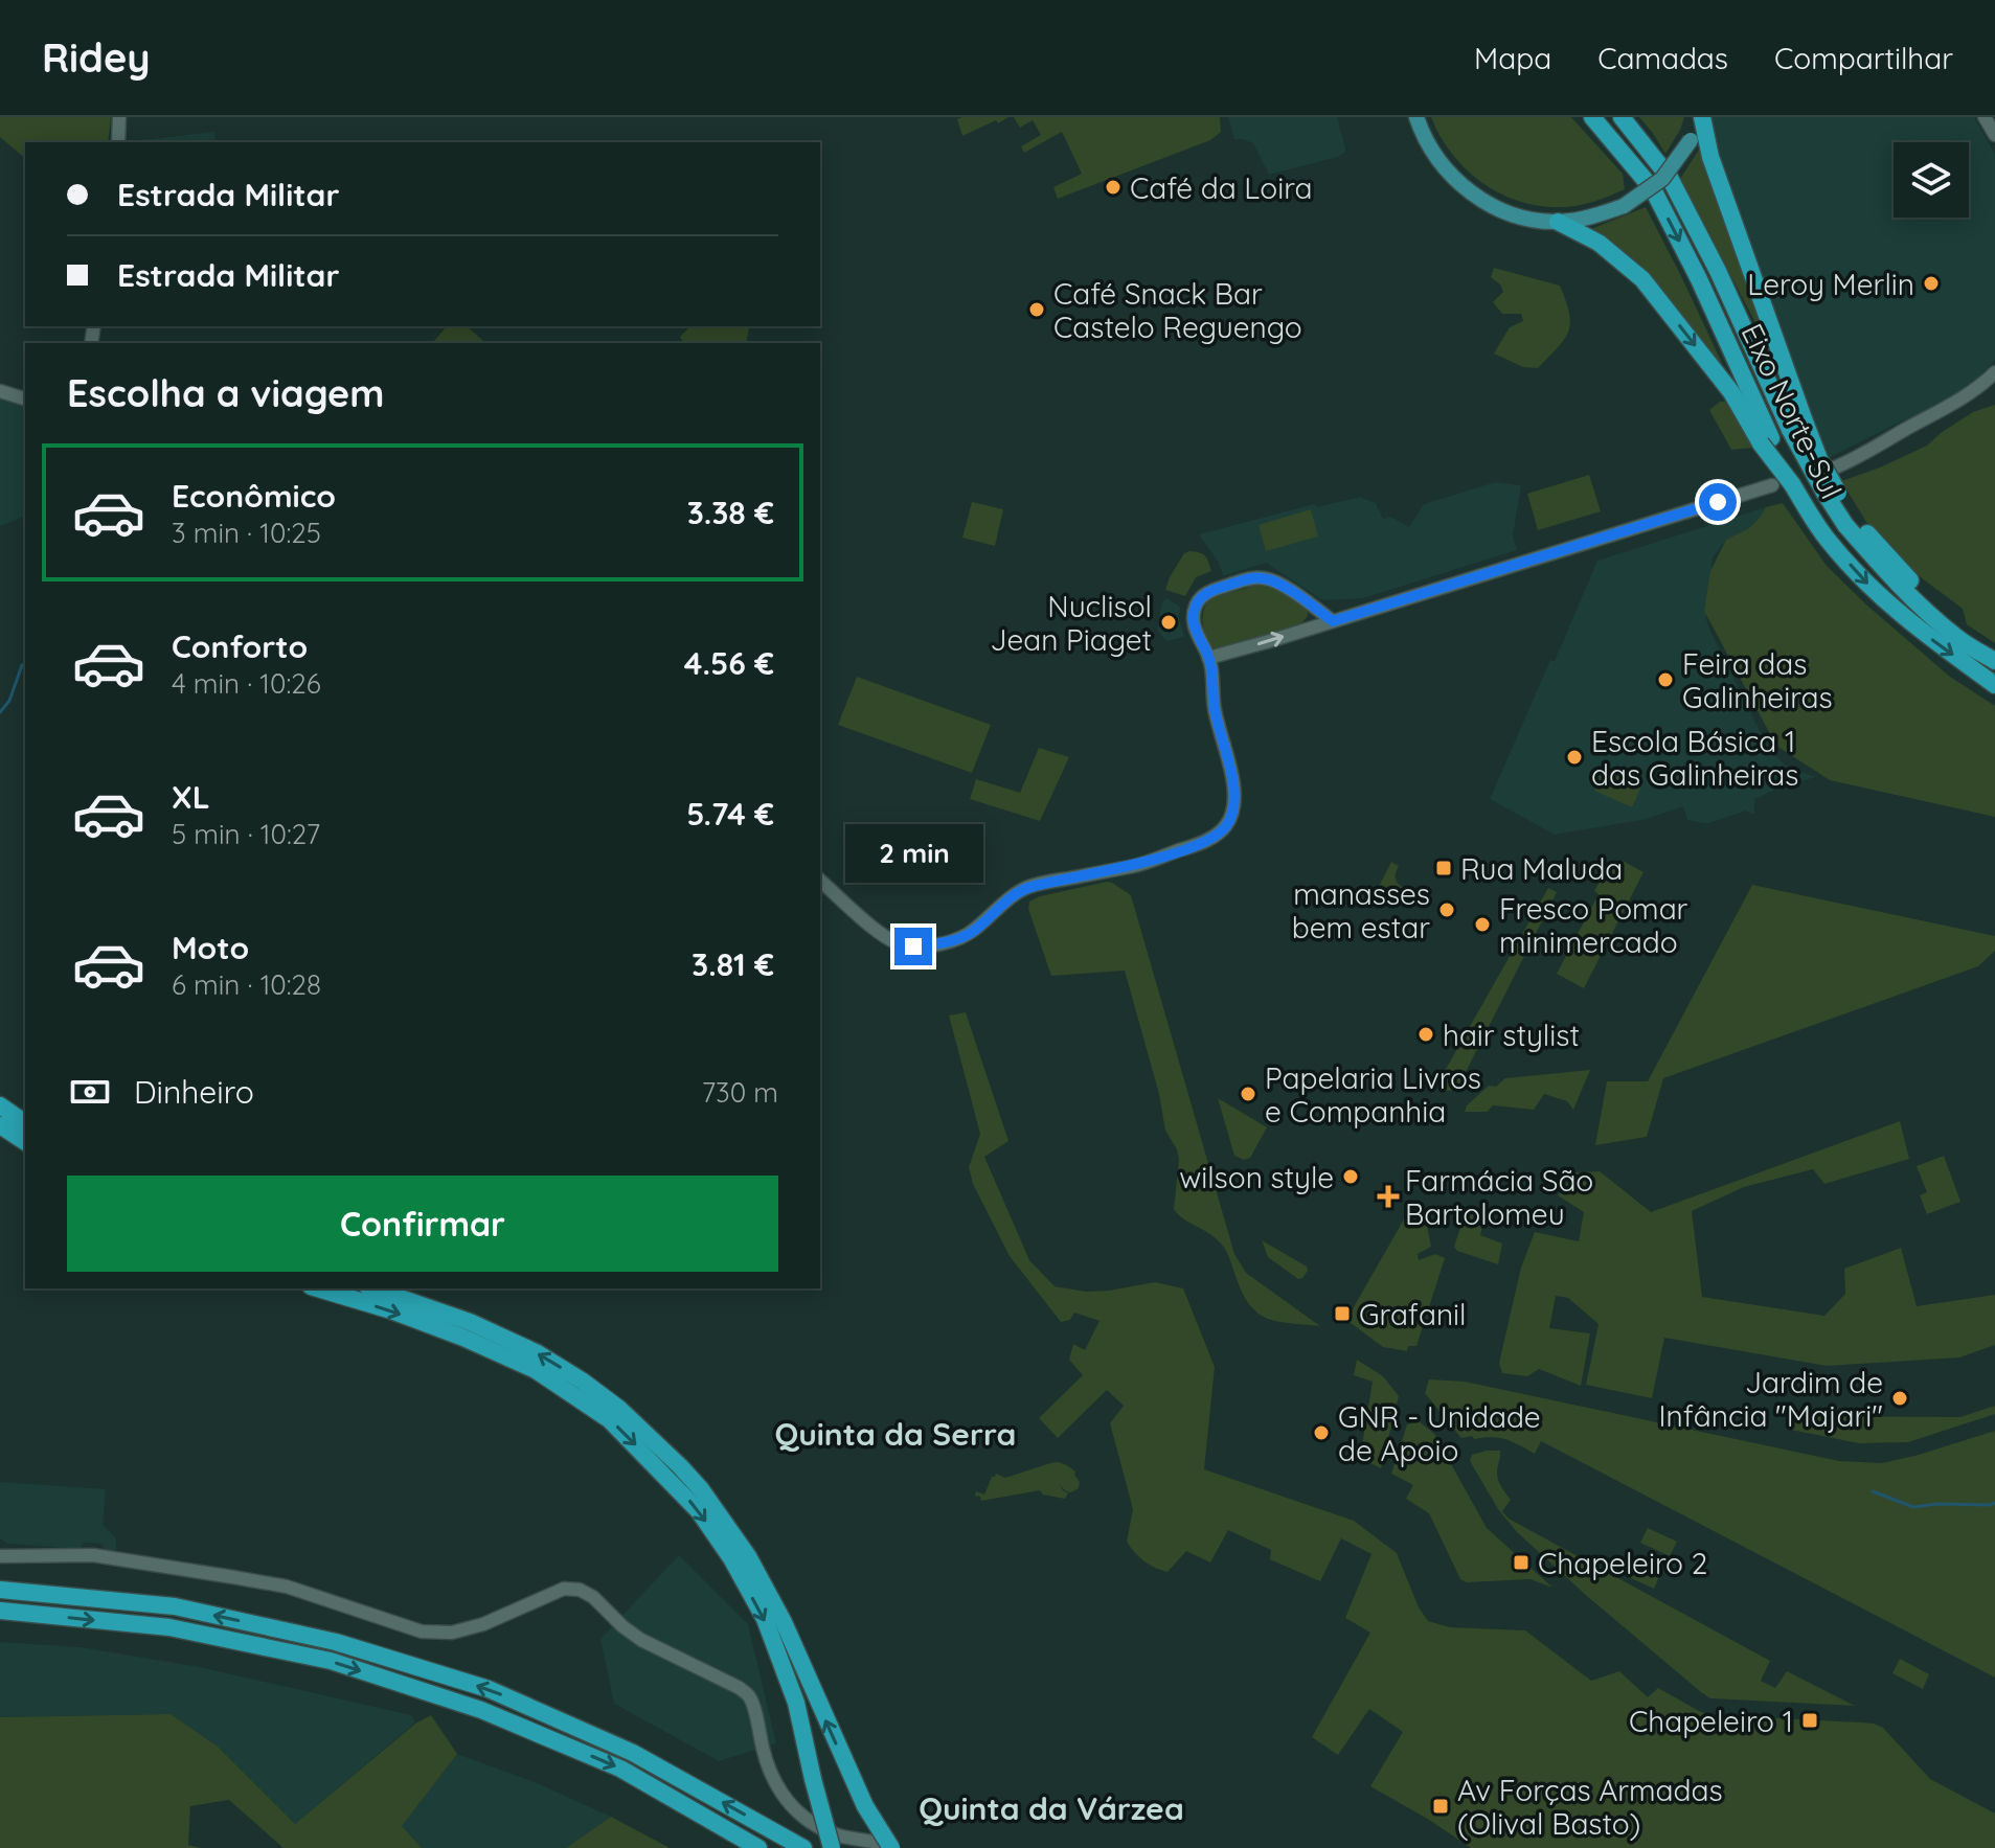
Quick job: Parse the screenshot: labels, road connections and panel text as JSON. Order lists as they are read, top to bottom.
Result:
{
  "streets": {
    "highway": ["Eixo Norte-Sul"]
  },
  "districts": ["Quinta da Serra", "Quinta da Várzea"],
  "places": {
    "other": [
      "Café da Loira",
      "Leroy Merlin",
      "Café Snack Bar Castelo Reguengo",
      "Nuclisol Jean Piaget",
      "Feira das Galinheiras",
      "Escola Básica 1 das Galinheiras",
      "manasses bem estar",
      "Fresco Pomar minimercado",
      "hair stylist",
      "Papelaria Livros e Companhia",
      "wilson style",
      "Jardim de Infância \"Majari\"",
      "GNR - Unidade de Apoio"
    ],
    "transit": [
      "Rua Maluda",
      "Grafanil",
      "Chapeleiro 2",
      "Chapeleiro 1",
      "Av Forças Armadas (Olival Basto)"
    ],
    "health": ["Farmácia São Bartolomeu"]
  },
  "page": {
    "header": "Ridey",
    "nav": ["Mapa", "Camadas", "Compartilhar"],
    "banner": ["Estrada Militar", "Estrada Militar"],
    "heading": "Escolha a viagem",
    "list": [
      {
        "name": "Econômico",
        "note": "3 min · 10:25",
        "value": "3.38 €"
      },
      {
        "name": "Conforto",
        "note": "4 min · 10:26",
        "value": "4.56 €"
      },
      {
        "name": "XL",
        "note": "5 min · 10:27",
        "value": "5.74 €"
      },
      {
        "name": "Moto",
        "note": "6 min · 10:28",
        "value": "3.81 €"
      }
    ],
    "bubble": "2 min",
    "pay": ["Dinheiro", "730 m"],
    "buttons": "Confirmar"
  }
}
